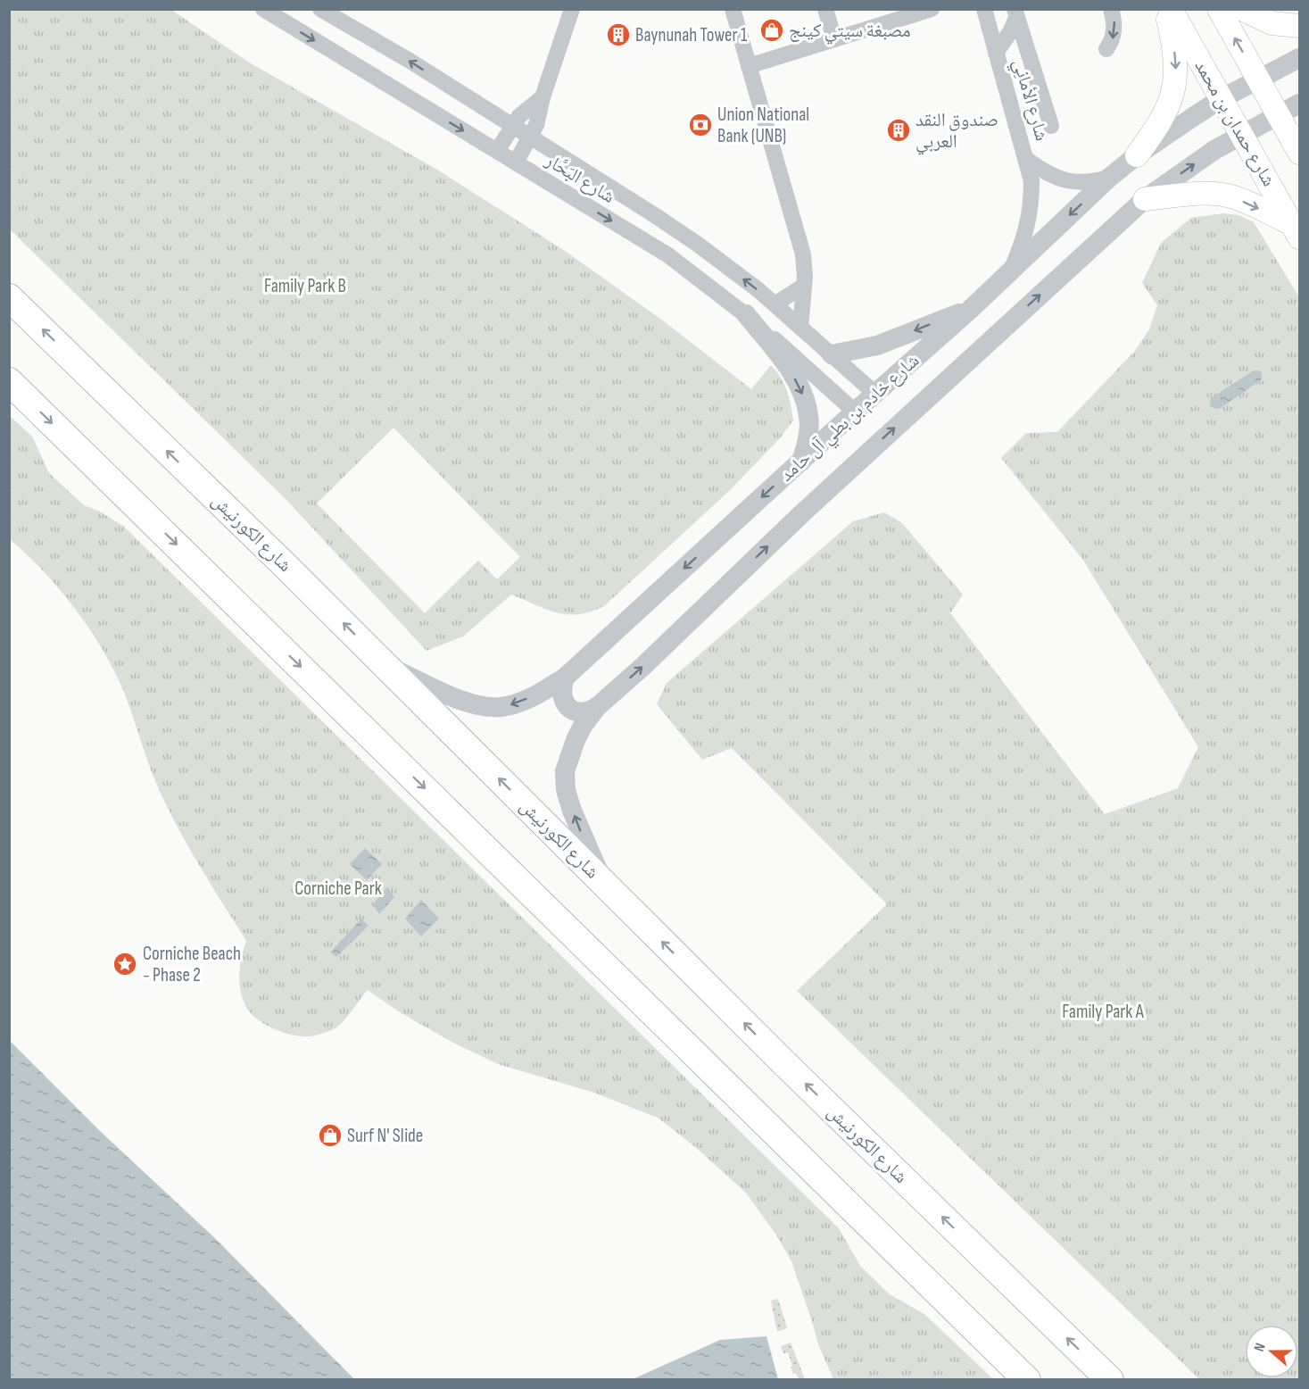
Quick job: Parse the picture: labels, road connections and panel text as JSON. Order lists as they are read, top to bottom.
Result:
{
  "streets": {
    "highway": ["شارع الكورنيش"],
    "main road": ["شارع حمدان بن محمد"],
    "street": ["شارع الأمانِي", "شارع البَحَّار", "شارع خادم بن بطي آل حامد"]
  },
  "crossings": [
    ["شارع الأمانِي", "شارع خادم بن بطي آل حامد"],
    ["شارع حمدان بن محمد", "شارع خادم بن بطي آل حامد"],
    ["شارع البَحَّار", "شارع خادم بن بطي آل حامد"],
    ["شارع خادم بن بطي آل حامد", "شارع الكورنيش"]
  ],
  "parks": ["Family Park B", "Corniche Park", "Family Park A"],
  "places": {
    "shop": ["مصبغة سيتي كينج", "Surf N' Slide"],
    "building": ["Baynunah Tower 1", "صندوق النقد العربي"],
    "bank": ["Union National Bank (UNB)"],
    "place": ["Corniche Beach - Phase 2"]
  },
  "north": "left"
}
